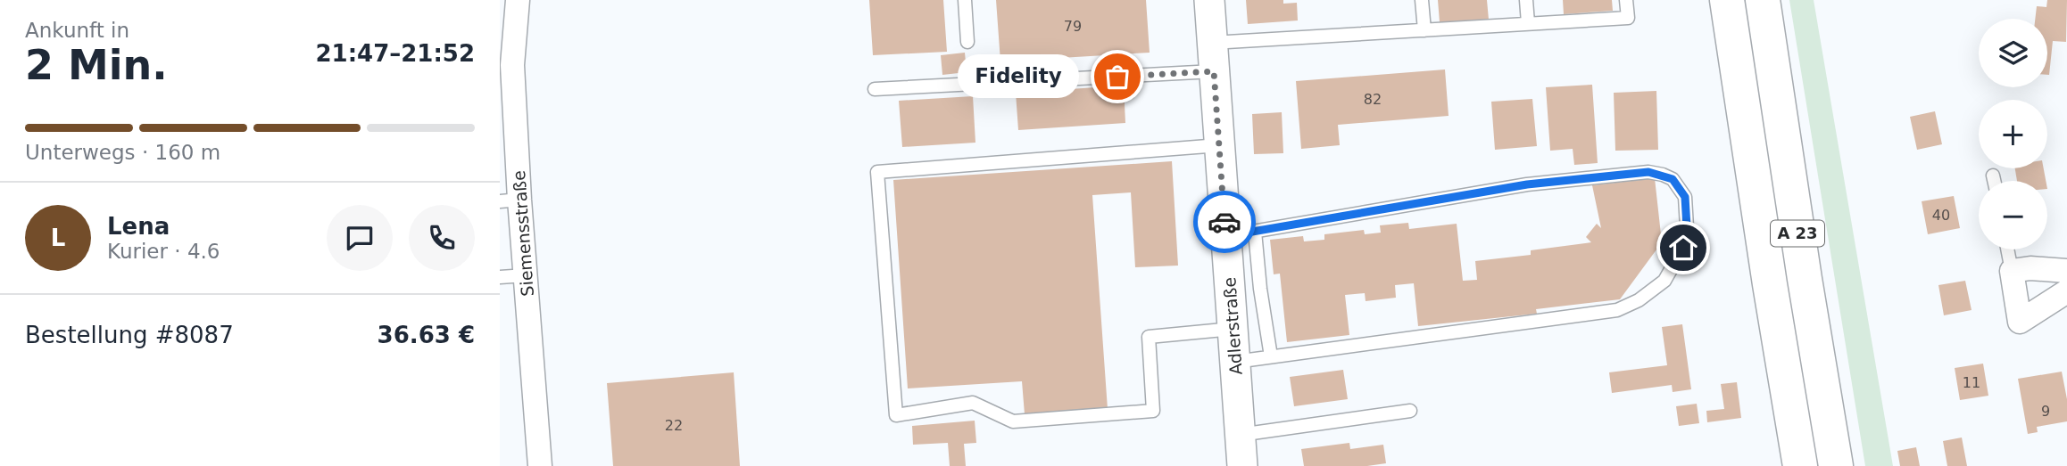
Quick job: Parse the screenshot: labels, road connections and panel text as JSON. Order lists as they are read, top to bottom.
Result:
{
  "streets": {
    "highway": ["A 23"],
    "street": ["Siemensstraße", "Adlerstraße"]
  },
  "places": ["Fidelity"],
  "house_numbers": [
    "79",
    "82",
    "40",
    "11",
    "9",
    "22"
  ],
  "page": {
    "heading": ["2 Min.", "Ankunft in", "21:47–21:52"],
    "panel": [
      "Lena",
      "Kurier · 4.6",
      "Bestellung #8087",
      "36.63 €"
    ],
    "map_buttons": ["+", "−"],
    "bubble": "Fidelity",
    "bar": "Unterwegs · 160 m",
    "round": "L"
  }
}
